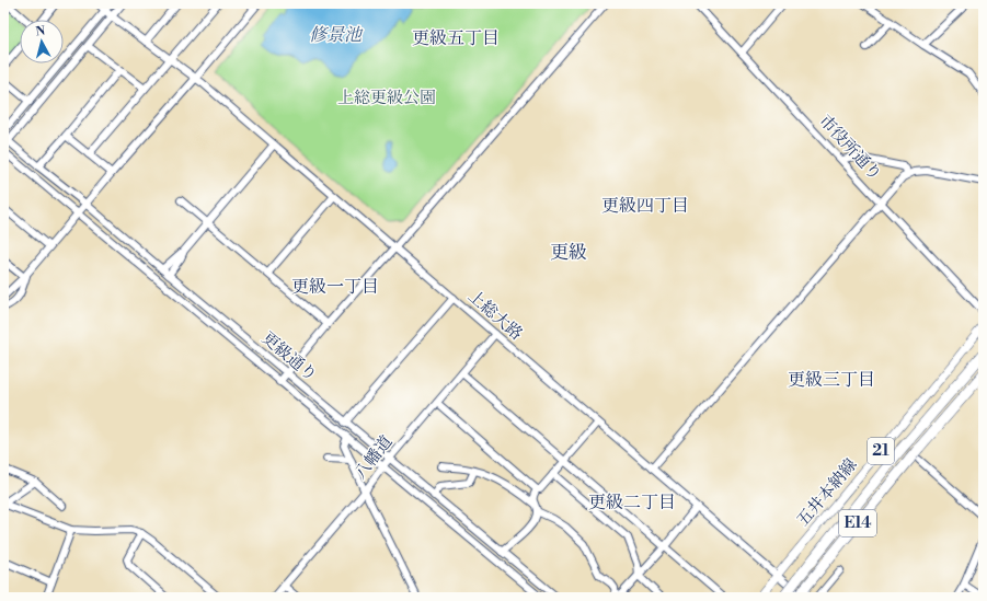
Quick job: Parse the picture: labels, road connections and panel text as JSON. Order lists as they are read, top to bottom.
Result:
{
  "streets": {
    "highway": ["E14"],
    "main road": ["21", "五井本納線"],
    "street": [
      "市役所通り",
      "上総大路",
      "更級通り",
      "八幡道"
    ]
  },
  "crossings": [
    ["上総大路", "八幡道"],
    ["上総大路", "五井本納線"],
    ["上総大路", "E14"],
    ["更級通り", "八幡道"],
    ["五井本納線", "E14"]
  ],
  "districts": [
    "更級五丁目",
    "更級四丁目",
    "更級",
    "更級一丁目",
    "更級三丁目",
    "更級二丁目"
  ],
  "water": ["修景池"],
  "parks": ["上総更級公園"],
  "north": "top"
}
